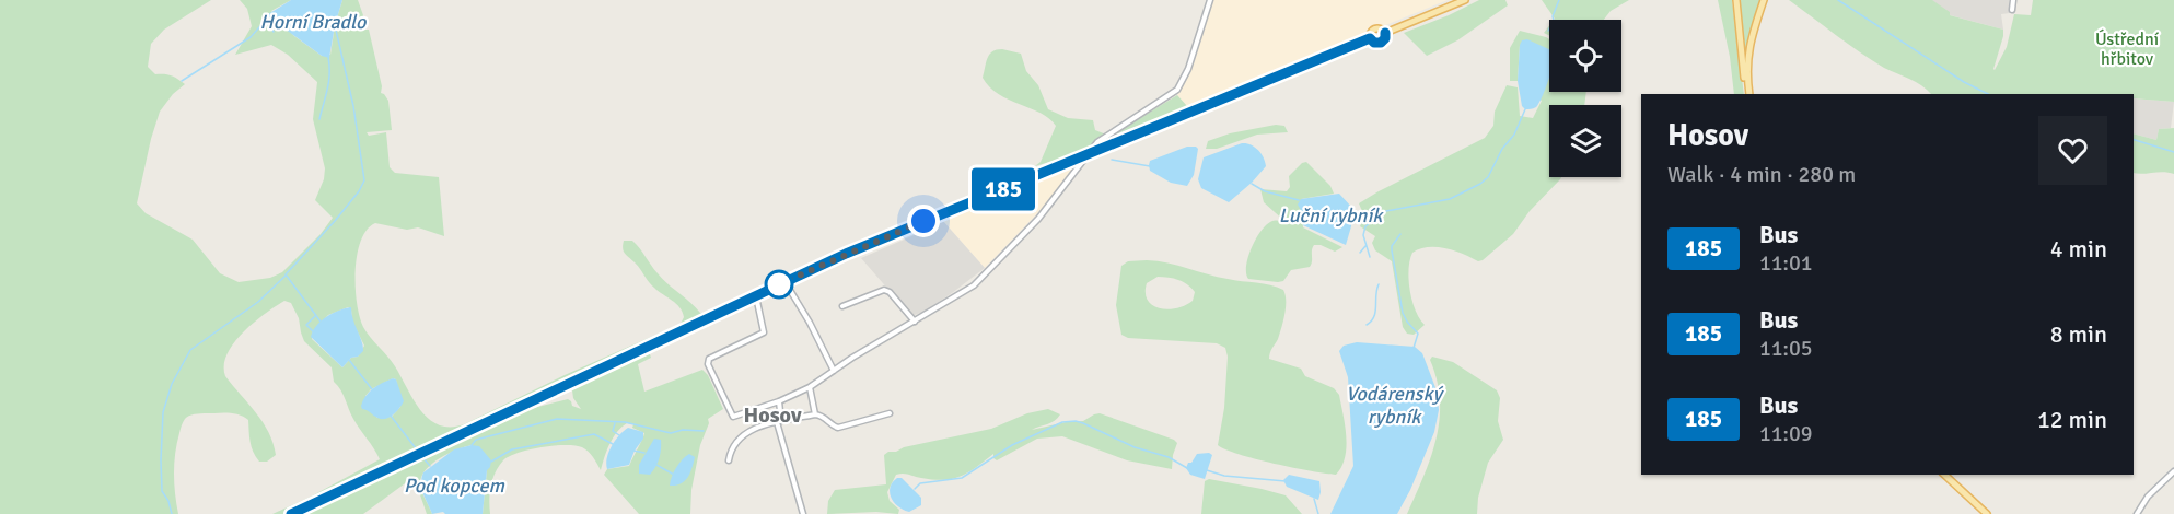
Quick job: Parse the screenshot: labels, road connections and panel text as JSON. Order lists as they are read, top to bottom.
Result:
{
  "districts": ["Hosov"],
  "water": [
    "Horní Bradlo",
    "Luční rybník",
    "Vodárenský rybník",
    "Pod kopcem"
  ],
  "parks": ["Ústřední hřbitov"],
  "lines": ["bus line 185"],
  "page": {
    "on_map": "185",
    "heading": ["Hosov", "Walk · 4 min · 280 m"],
    "list": [
      {
        "mark": "185",
        "name": "Bus",
        "note": "11:01",
        "value": "4 min"
      },
      {
        "mark": "185",
        "name": "Bus",
        "note": "11:05",
        "value": "8 min"
      },
      {
        "mark": "185",
        "name": "Bus",
        "note": "11:09",
        "value": "12 min"
      }
    ]
  }
}
